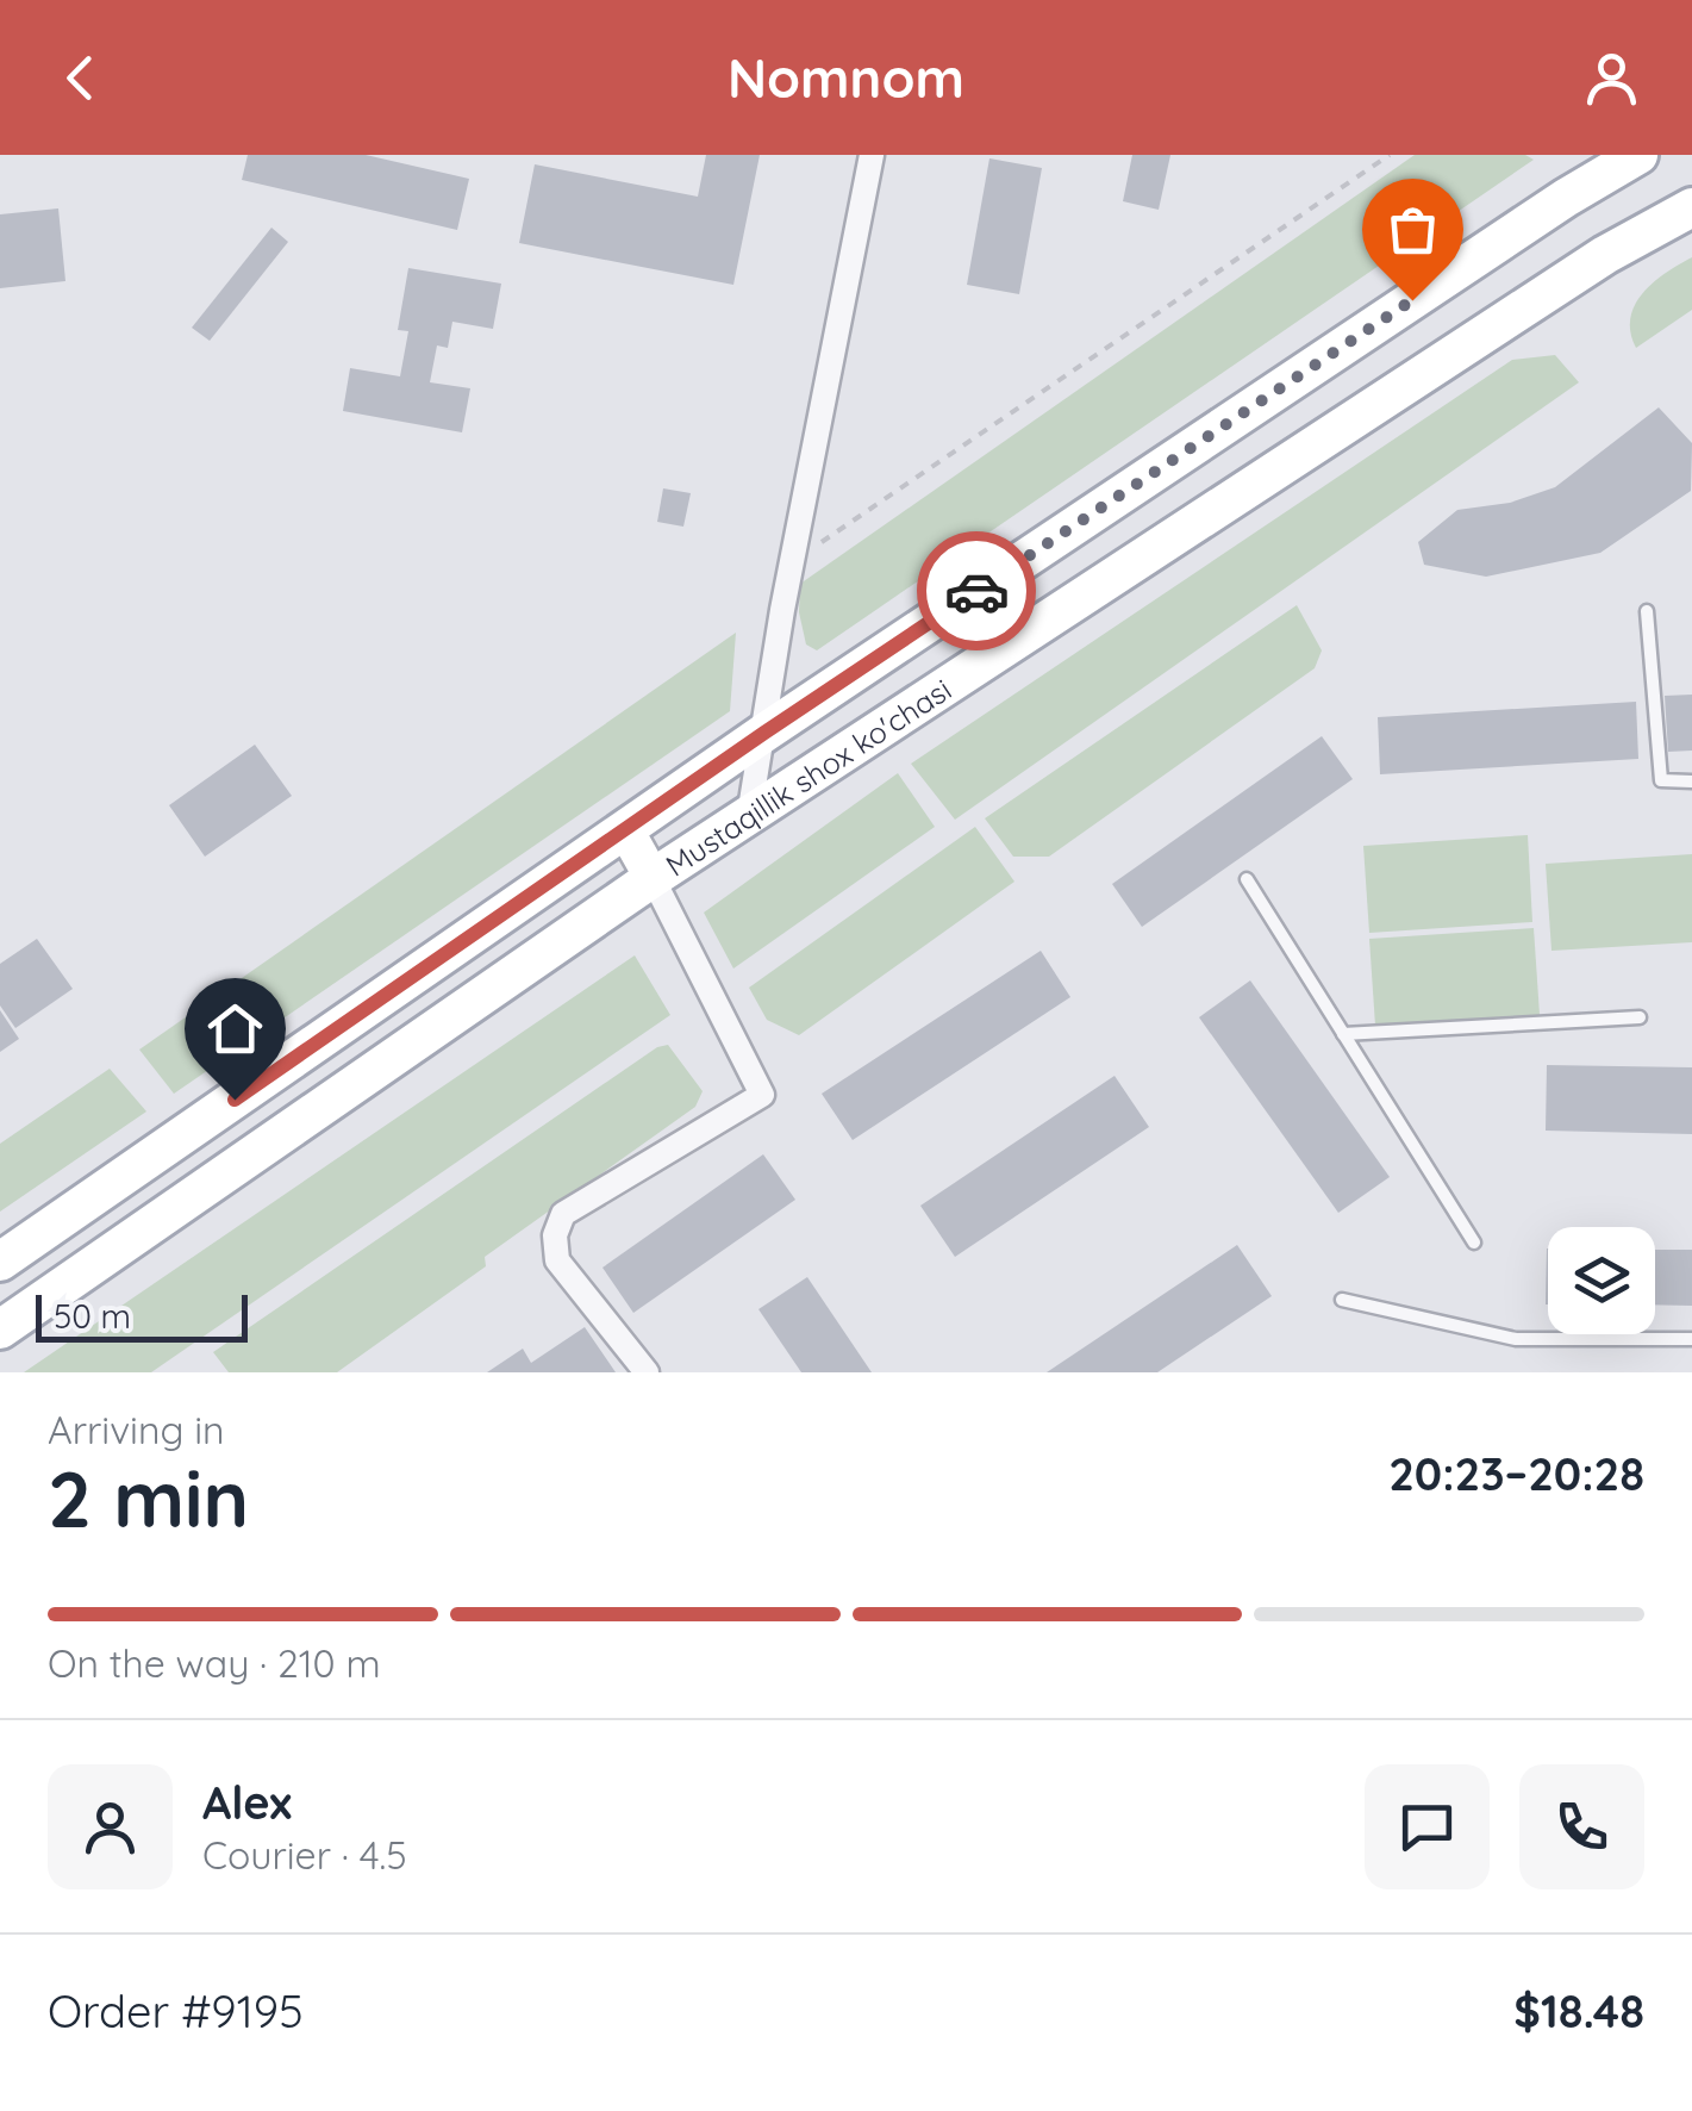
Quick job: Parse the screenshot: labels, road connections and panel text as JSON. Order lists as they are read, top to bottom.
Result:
{
  "streets": {
    "main road": ["Mustaqillik shox ko'chasi"]
  },
  "scale_bar": "50 m",
  "page": {
    "header": "Nomnom",
    "scale": "50 m",
    "heading": ["2 min", "Arriving in", "20:23–20:28"],
    "panel": [
      "Alex",
      "Courier · 4.5",
      "Order #9195",
      "$18.48"
    ],
    "bar": "On the way · 210 m"
  }
}
